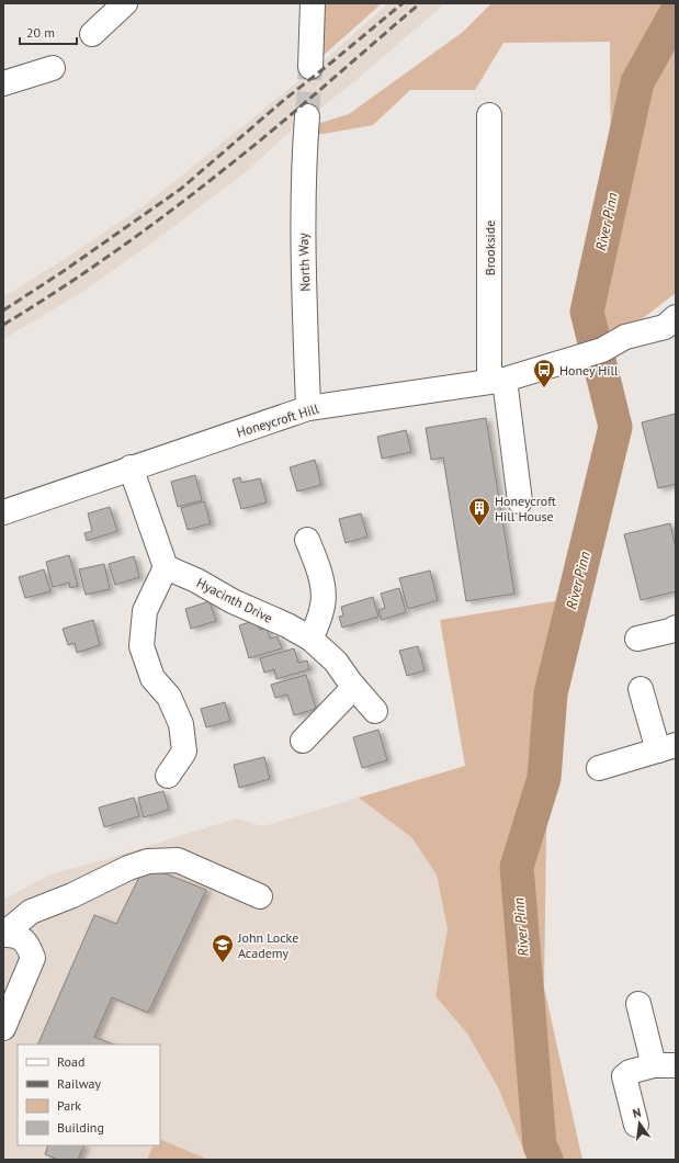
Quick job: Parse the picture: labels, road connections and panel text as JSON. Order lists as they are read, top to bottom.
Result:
{
  "streets": {
    "street": [
      "Brookside",
      "North Way",
      "Honeycroft Hill",
      "Hyacinth Drive"
    ]
  },
  "crossings": [
    ["Brookside", "Honeycroft Hill"],
    ["North Way", "Honeycroft Hill"]
  ],
  "water": ["River Pinn"],
  "places": {
    "bus stop": ["Honey Hill"],
    "building": ["Honeycroft Hill House"],
    "school or university": ["John Locke Academy"]
  },
  "legend": [
    "Road",
    "Railway",
    "Park",
    "Building"
  ],
  "scale_bar": "20 m",
  "north": "top"
}
